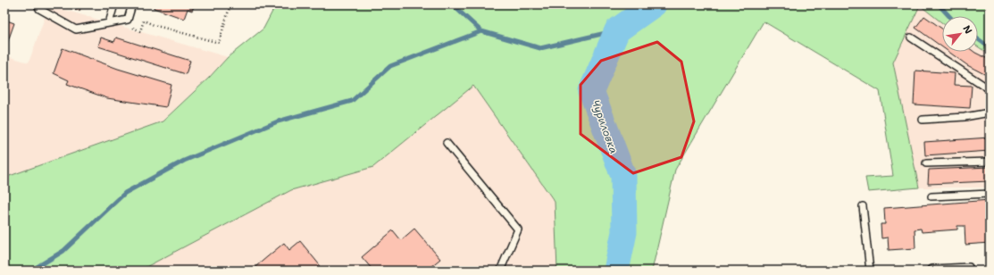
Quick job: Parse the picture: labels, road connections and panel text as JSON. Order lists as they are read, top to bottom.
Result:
{
  "water": ["Чуриловка"],
  "north": "top right"
}
